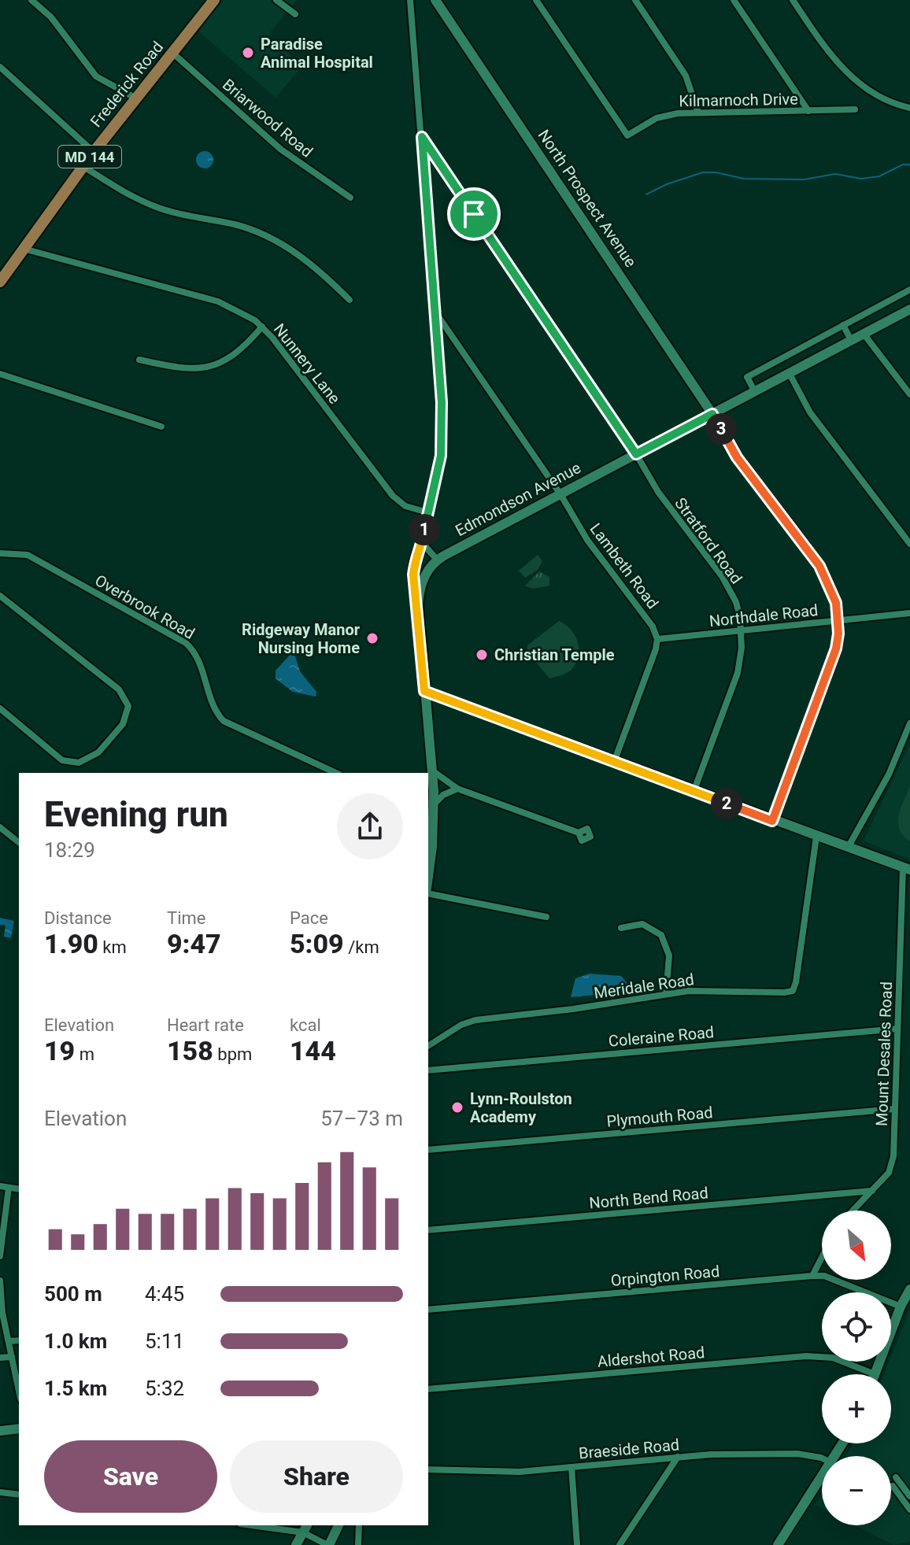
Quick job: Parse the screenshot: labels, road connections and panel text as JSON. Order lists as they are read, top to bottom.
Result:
{
  "streets": {
    "main road": [
      "Frederick Road",
      "MD 144",
      "North Prospect Avenue",
      "Edmondson Avenue"
    ],
    "street": [
      "Kilmarnoch Drive",
      "Briarwood Road",
      "Nunnery Lane",
      "Stratford Road",
      "Lambeth Road",
      "Overbrook Road",
      "Northdale Road",
      "Meridale Road",
      "Coleraine Road",
      "Mount Desales Road",
      "Plymouth Road",
      "North Bend Road",
      "Orpington Road",
      "Aldershot Road",
      "Braeside Road"
    ]
  },
  "crossings": [
    ["Frederick Road", "Briarwood Road"],
    ["Frederick Road", "Nunnery Lane"],
    ["North Prospect Avenue", "Edmondson Avenue"],
    ["Edmondson Avenue", "Stratford Road"],
    ["Edmondson Avenue", "Lambeth Road"],
    ["Stratford Road", "Northdale Road"],
    ["Lambeth Road", "Northdale Road"],
    ["Coleraine Road", "Mount Desales Road"],
    ["Mount Desales Road", "Plymouth Road"],
    ["Mount Desales Road", "North Bend Road"]
  ],
  "places": [
    "Paradise Animal Hospital",
    "Ridgeway Manor Nursing Home",
    "Christian Temple",
    "Lynn-Roulston Academy"
  ],
  "north": "bottom right",
  "page": {
    "pins": ["3", "1", "2"],
    "heading": ["Evening run", "18:29"],
    "stats": [
      ["Distance", "1.90 km"],
      ["Time", "9:47"],
      ["Pace", "5:09 /km"],
      ["Elevation", "19 m"],
      ["Heart rate", "158 bpm"],
      ["kcal", "144"]
    ],
    "chart": ["Elevation", "57–73 m"],
    "map_buttons": ["+", "−"],
    "list": [
      {
        "name": "500 m",
        "note": "4:45"
      },
      {
        "name": "1.0 km",
        "note": "5:11"
      },
      {
        "name": "1.5 km",
        "note": "5:32"
      }
    ],
    "buttons": ["Save", "Share"]
  }
}
